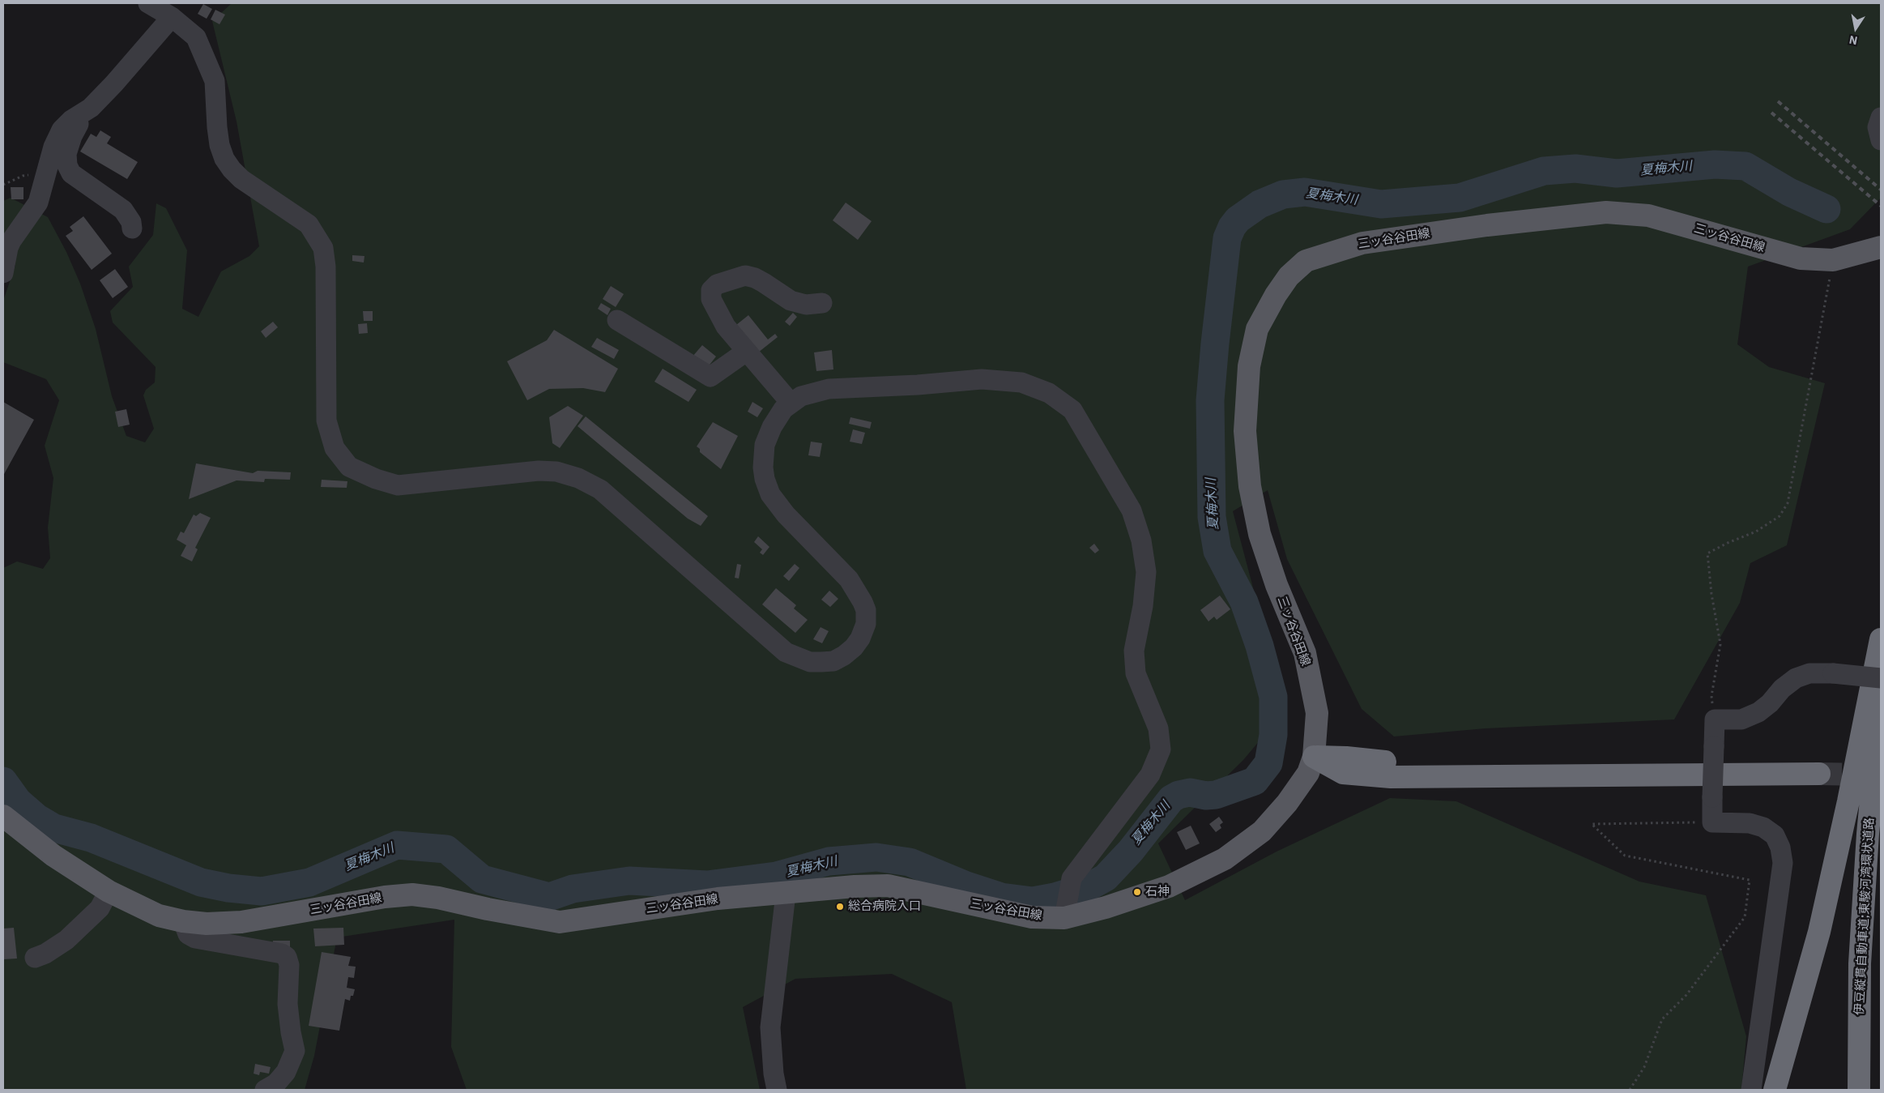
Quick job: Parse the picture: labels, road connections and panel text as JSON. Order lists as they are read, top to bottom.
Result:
{
  "streets": {
    "highway": ["伊豆縦貫自動車道;東駿河湾環状道路"],
    "main road": ["三ッ谷谷田線"]
  },
  "water": ["夏梅木川"],
  "places": ["石神", "総合病院入口"],
  "north": "bottom"
}
